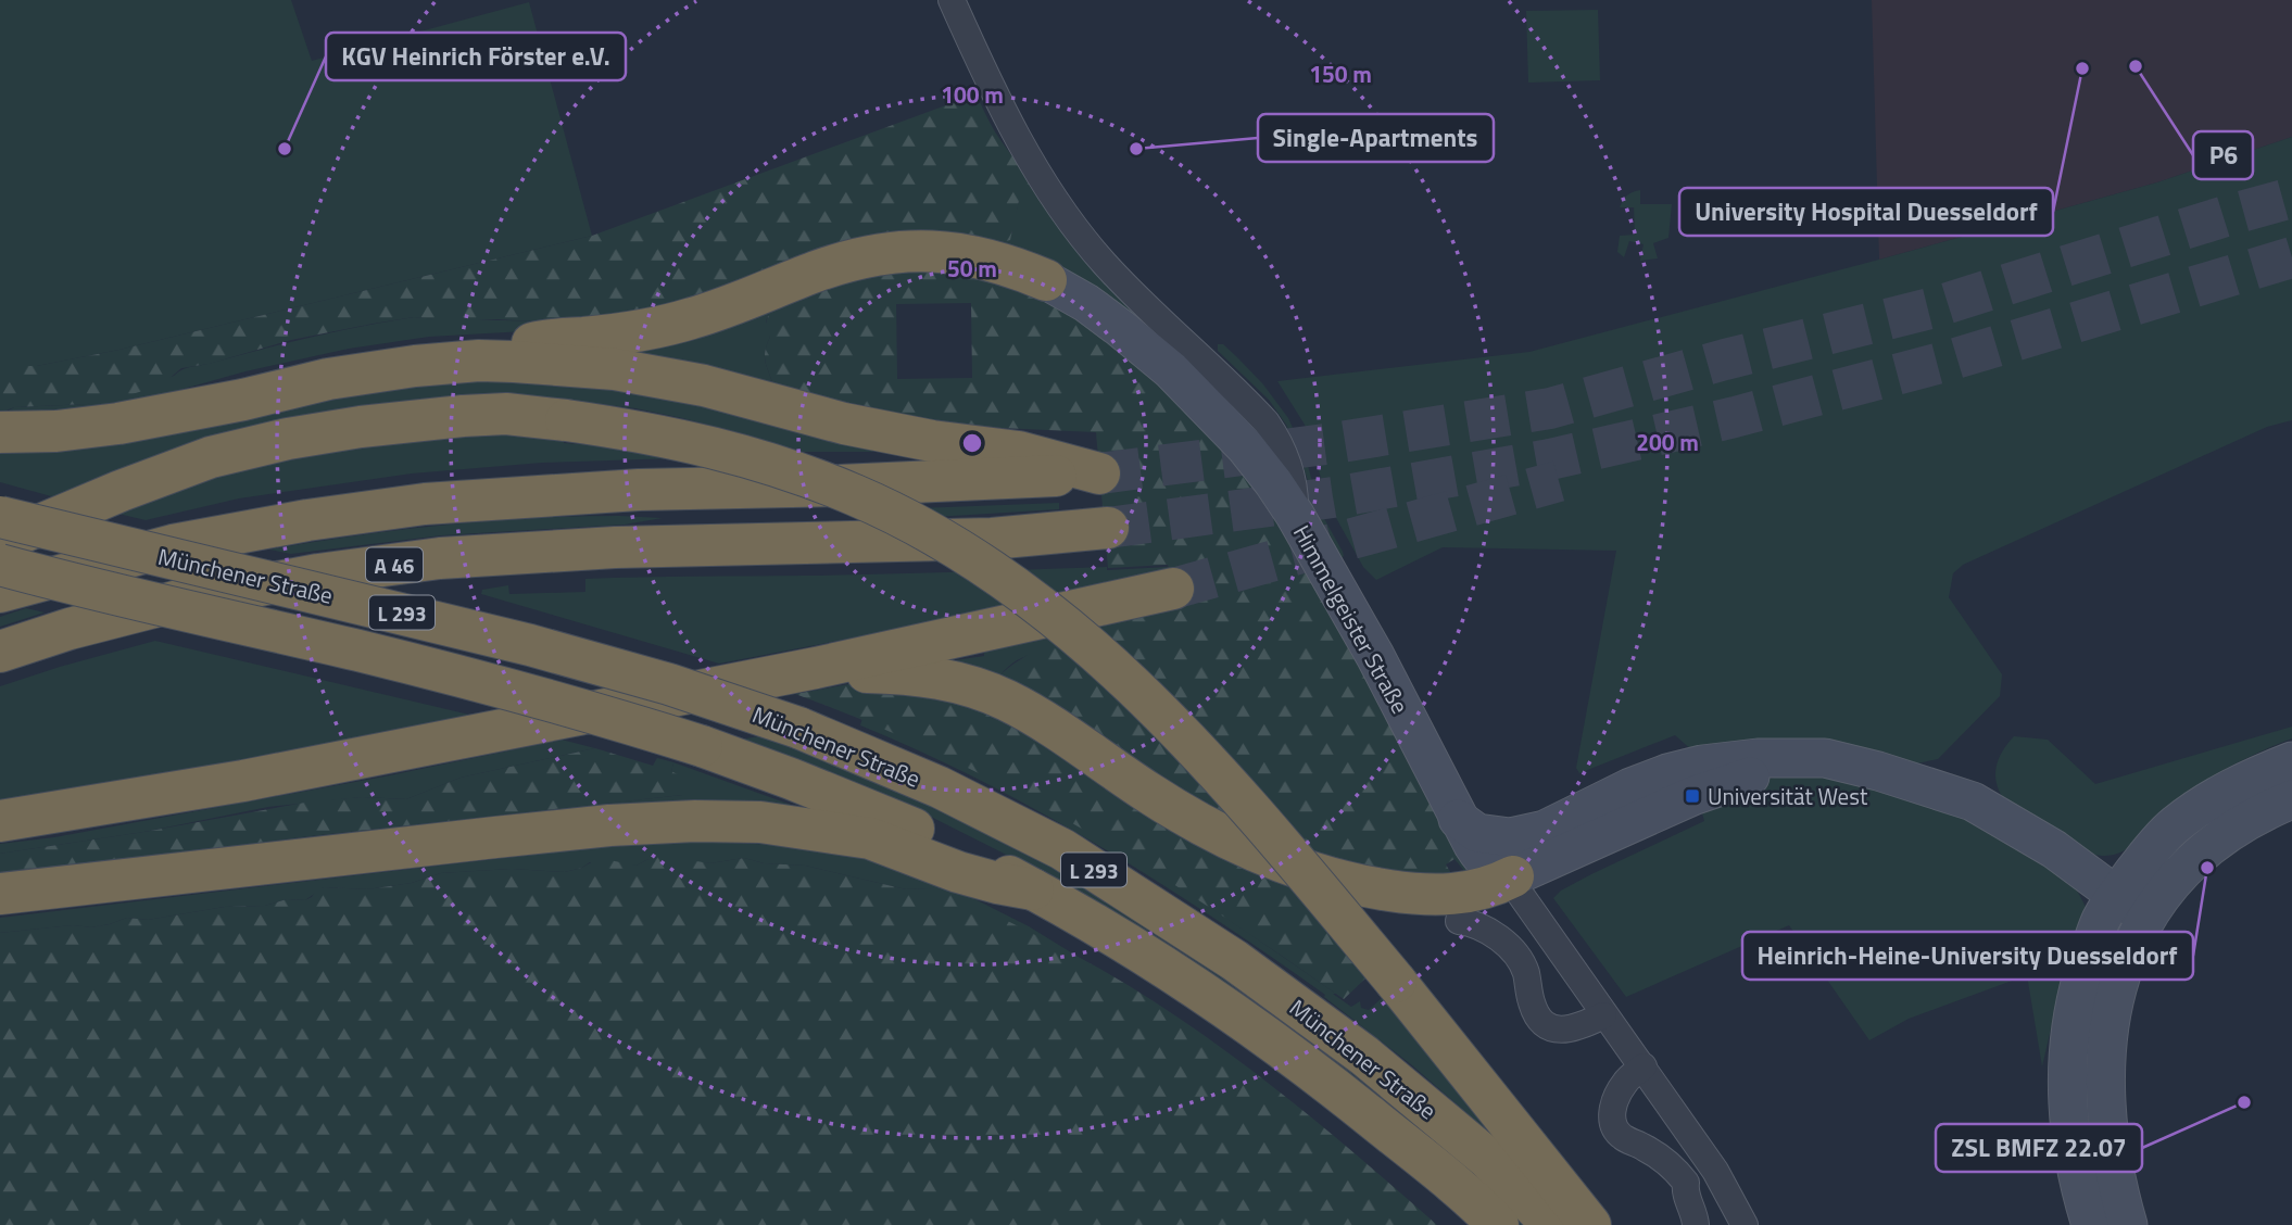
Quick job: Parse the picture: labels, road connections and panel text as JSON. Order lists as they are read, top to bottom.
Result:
{
  "streets": {
    "highway": ["A 46", "Münchener Straße", "L 293"],
    "street": ["Himmelgeister Straße"]
  },
  "places": {
    "other": [
      "P6",
      "University Hospital Duesseldorf",
      "KGV Heinrich Förster e.V.",
      "Single-Apartments",
      "Heinrich-Heine-University Duesseldorf",
      "ZSL BMFZ 22.07"
    ],
    "transit": ["Universität West"]
  },
  "rings": [
    "150 m",
    "100 m",
    "50 m",
    "200 m"
  ]
}
